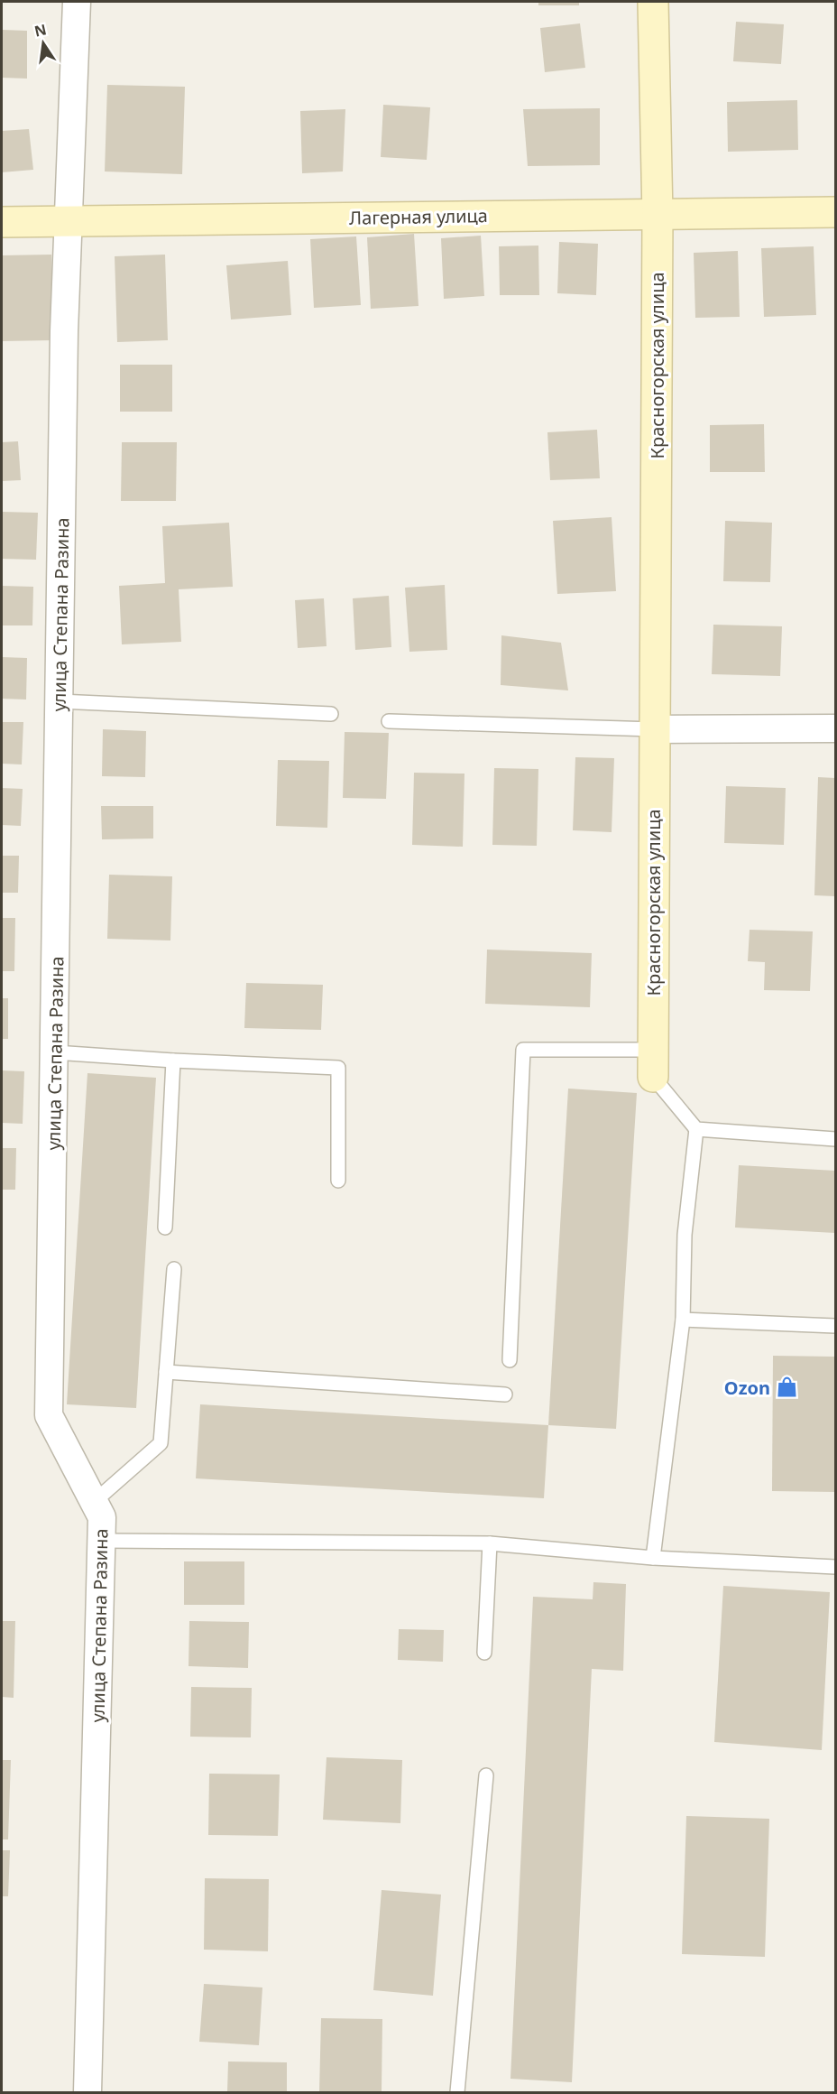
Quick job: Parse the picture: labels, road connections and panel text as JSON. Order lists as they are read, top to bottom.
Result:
{
  "streets": {
    "street": ["Лагерная улица", "Красногорская улица", "улица Степана Разина"]
  },
  "crossings": [
    ["Лагерная улица", "Красногорская улица"],
    ["Лагерная улица", "улица Степана Разина"]
  ],
  "places": {
    "shop": ["Ozon"]
  },
  "north": "top"
}
